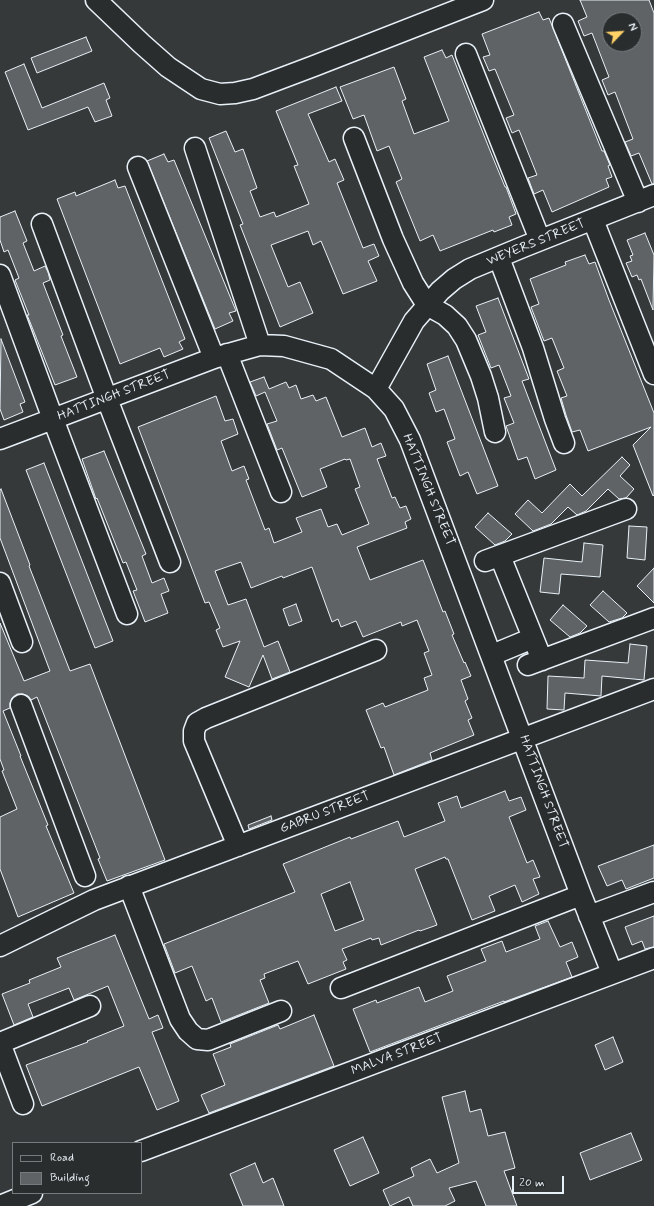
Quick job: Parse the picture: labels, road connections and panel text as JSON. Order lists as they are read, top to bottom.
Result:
{
  "streets": {
    "street": [
      "WEYERS STREET",
      "HATTINGH STREET",
      "GABRU STREET",
      "MALVA STREET"
    ]
  },
  "crossings": [
    ["WEYERS STREET", "HATTINGH STREET"],
    ["HATTINGH STREET", "GABRU STREET"],
    ["HATTINGH STREET", "MALVA STREET"]
  ],
  "legend": ["Road", "Building"],
  "scale_bar": "20 m",
  "north": "top right"
}
